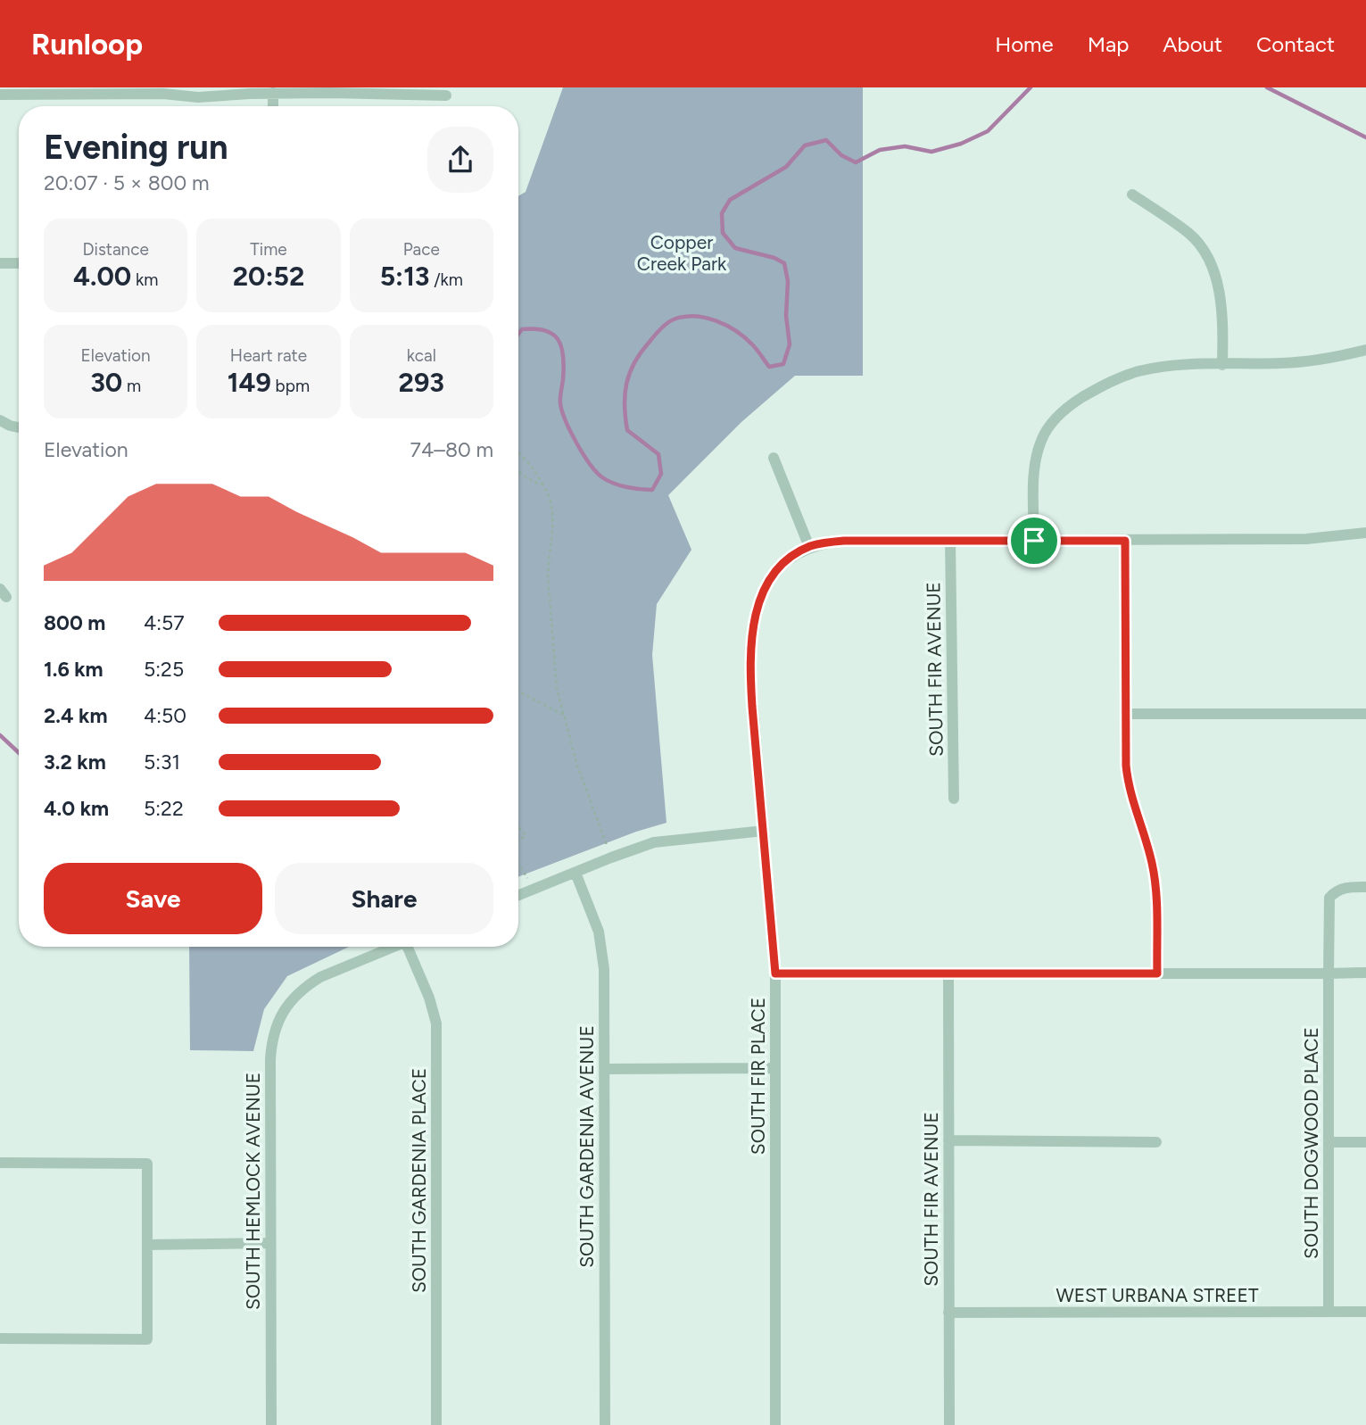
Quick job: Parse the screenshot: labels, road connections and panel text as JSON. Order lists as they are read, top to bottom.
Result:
{
  "streets": {
    "street": [
      "SOUTH FIR AVENUE",
      "SOUTH FIR PLACE",
      "SOUTH DOGWOOD PLACE",
      "SOUTH GARDENIA AVENUE",
      "SOUTH GARDENIA PLACE",
      "SOUTH HEMLOCK AVENUE",
      "WEST URBANA STREET"
    ]
  },
  "crossings": [
    ["SOUTH FIR AVENUE", "WEST URBANA STREET"],
    ["SOUTH DOGWOOD PLACE", "WEST URBANA STREET"]
  ],
  "parks": ["Copper Creek Park"],
  "page": {
    "header": "Runloop",
    "nav": [
      "Home",
      "Map",
      "About",
      "Contact"
    ],
    "heading": ["Evening run", "20:07 · 5 × 800 m"],
    "stats": [
      ["Distance", "4.00 km"],
      ["Time", "20:52"],
      ["Pace", "5:13 /km"],
      ["Elevation", "30 m"],
      ["Heart rate", "149 bpm"],
      ["kcal", "293"]
    ],
    "chart": ["Elevation", "74–80 m"],
    "list": [
      {
        "name": "800 m",
        "note": "4:57"
      },
      {
        "name": "1.6 km",
        "note": "5:25"
      },
      {
        "name": "2.4 km",
        "note": "4:50"
      },
      {
        "name": "3.2 km",
        "note": "5:31"
      },
      {
        "name": "4.0 km",
        "note": "5:22"
      }
    ],
    "buttons": ["Save", "Share"]
  }
}
